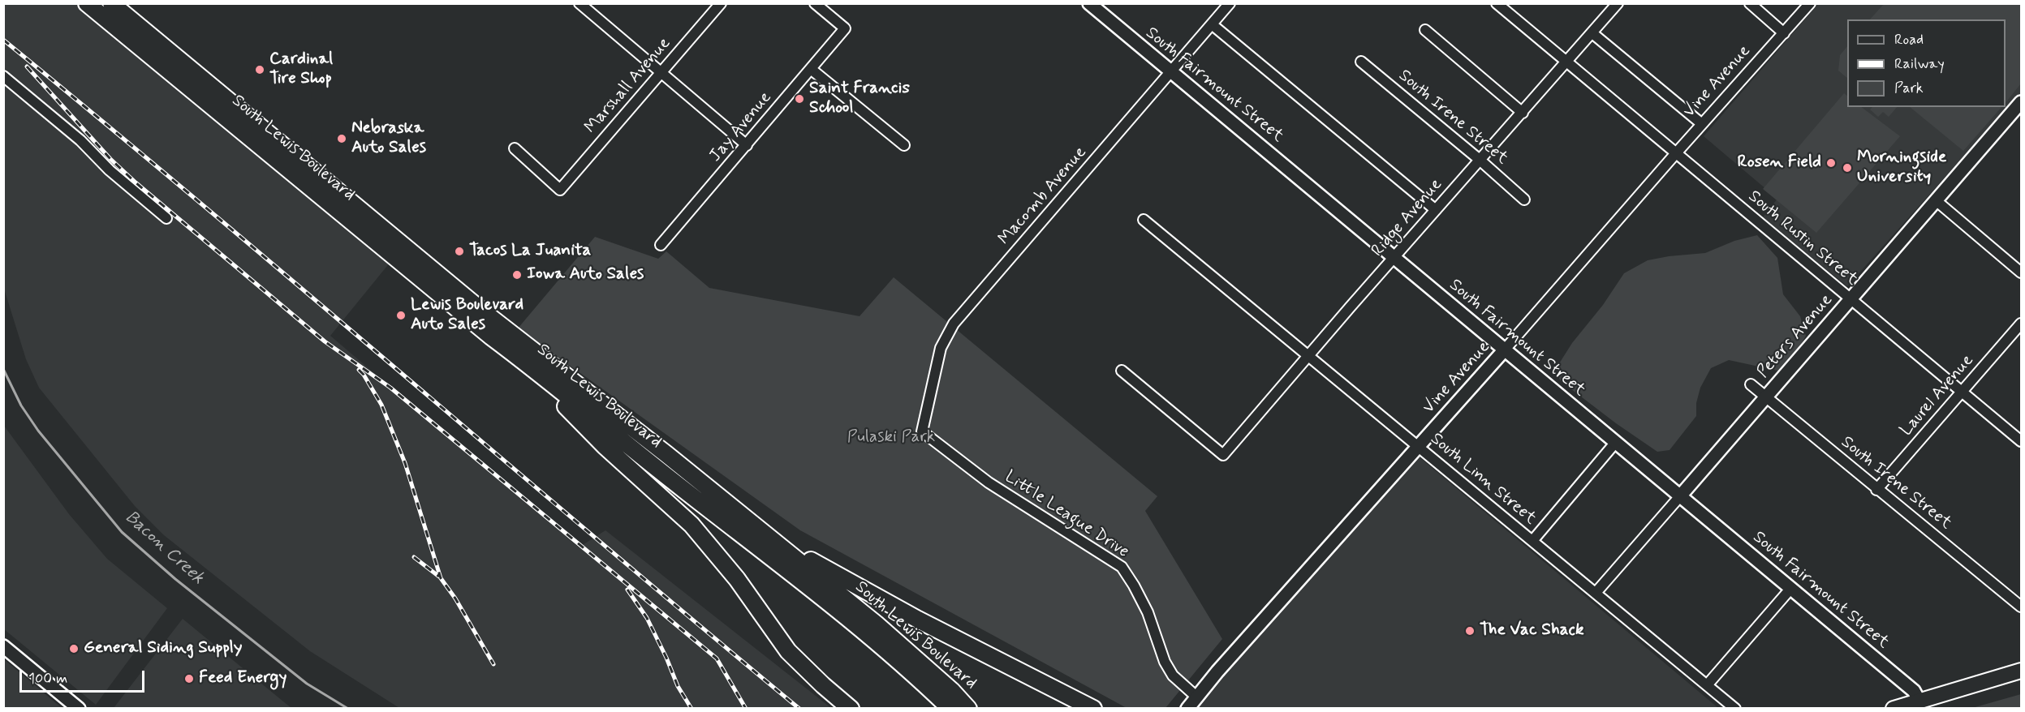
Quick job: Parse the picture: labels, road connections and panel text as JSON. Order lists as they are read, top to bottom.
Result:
{
  "streets": {
    "main road": ["South Lewis Boulevard"],
    "street": [
      "Vine Avenue",
      "South Fairmount Street",
      "Marshall Avenue",
      "South Irene Street",
      "Jay Avenue",
      "Macomb Avenue",
      "Ridge Avenue",
      "South Rustin Street",
      "Peters Avenue",
      "Laurel Avenue",
      "South Linn Street",
      "Little League Drive"
    ]
  },
  "crossings": [
    ["Vine Avenue", "South Fairmount Street"],
    ["Vine Avenue", "South Rustin Street"],
    ["Vine Avenue", "South Linn Street"],
    ["Vine Avenue", "Little League Drive"],
    ["South Fairmount Street", "Macomb Avenue"],
    ["South Fairmount Street", "Ridge Avenue"],
    ["South Fairmount Street", "Peters Avenue"],
    ["South Irene Street", "Ridge Avenue"],
    ["South Irene Street", "Peters Avenue"],
    ["South Irene Street", "Laurel Avenue"],
    ["Macomb Avenue", "Little League Drive"],
    ["Ridge Avenue", "South Rustin Street"],
    ["Ridge Avenue", "South Linn Street"],
    ["South Rustin Street", "Peters Avenue"],
    ["South Rustin Street", "Laurel Avenue"],
    ["Peters Avenue", "South Linn Street"]
  ],
  "water": ["Bacon Creek"],
  "parks": ["Pulaski Park"],
  "places": [
    "Cardinal Tire Shop",
    "Saint Francis School",
    "Nebraska Auto Sales",
    "Rosen Field",
    "Morningside University",
    "Tacos La Juanita",
    "Iowa Auto Sales",
    "Lewis Boulevard Auto Sales",
    "The Vac Shack",
    "General Siding Supply",
    "Feed Energy"
  ],
  "legend": ["Road", "Railway", "Park"],
  "scale_bar": "100 m"
}
